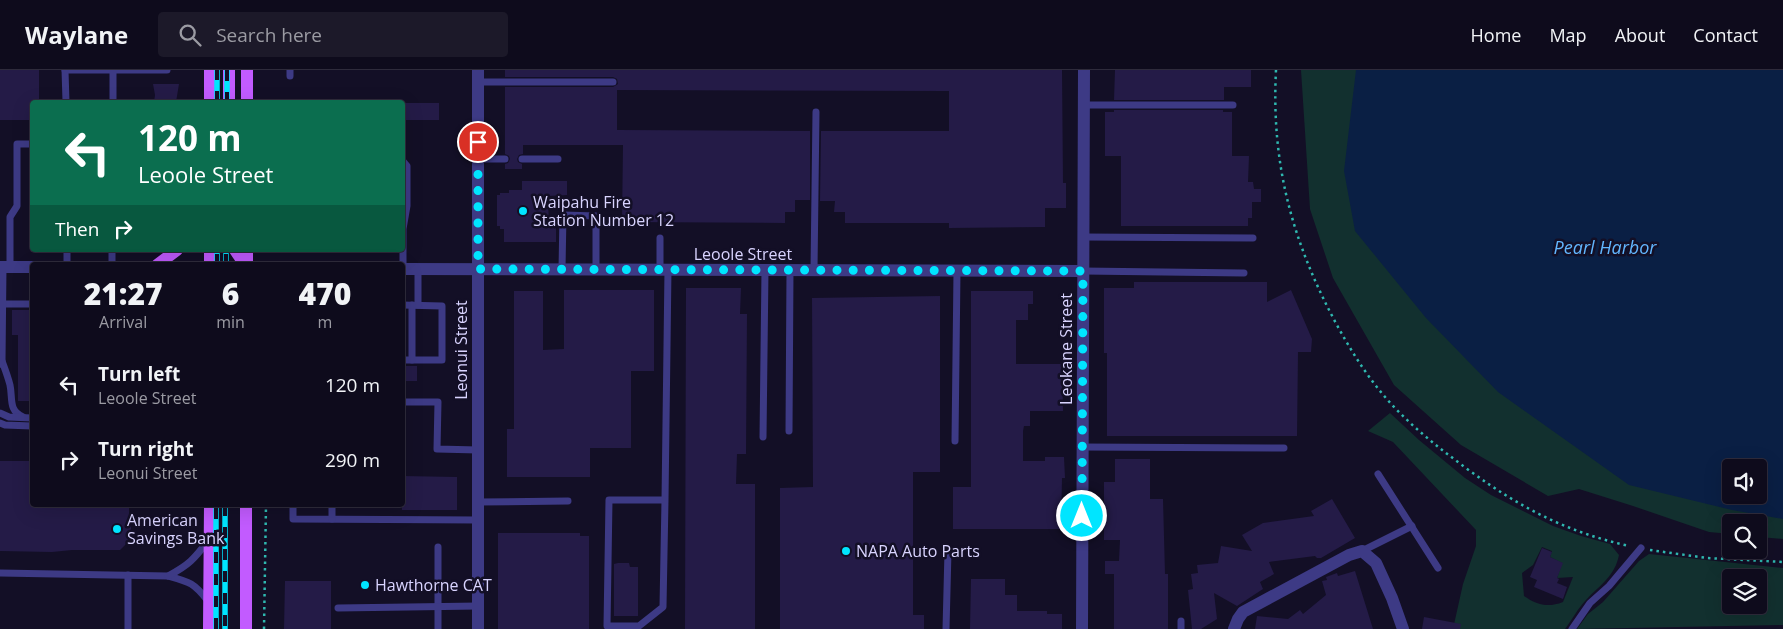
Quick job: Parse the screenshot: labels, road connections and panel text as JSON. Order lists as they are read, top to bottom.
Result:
{
  "streets": {
    "street": ["Leoole Street", "Leokane Street", "Leonui Street"]
  },
  "crossings": [
    ["Leoole Street", "Leokane Street"],
    ["Leoole Street", "Leonui Street"]
  ],
  "water": ["Pearl Harbor"],
  "places": [
    "Waipahu Fire Station Number 12",
    "American Savings Bank",
    "NAPA Auto Parts",
    "Hawthorne CAT"
  ],
  "page": {
    "header": "Waylane",
    "search": "Search here",
    "nav": [
      "Home",
      "Map",
      "About",
      "Contact"
    ],
    "turn": ["120 m", "Leoole Street"],
    "then": "Then",
    "eta": [
      "21:27",
      "Arrival",
      "6",
      "min",
      "470",
      "m"
    ],
    "list": [
      {
        "name": "Turn left",
        "note": "Leoole Street",
        "value": "120 m"
      },
      {
        "name": "Turn right",
        "note": "Leonui Street",
        "value": "290 m"
      }
    ]
  }
}
